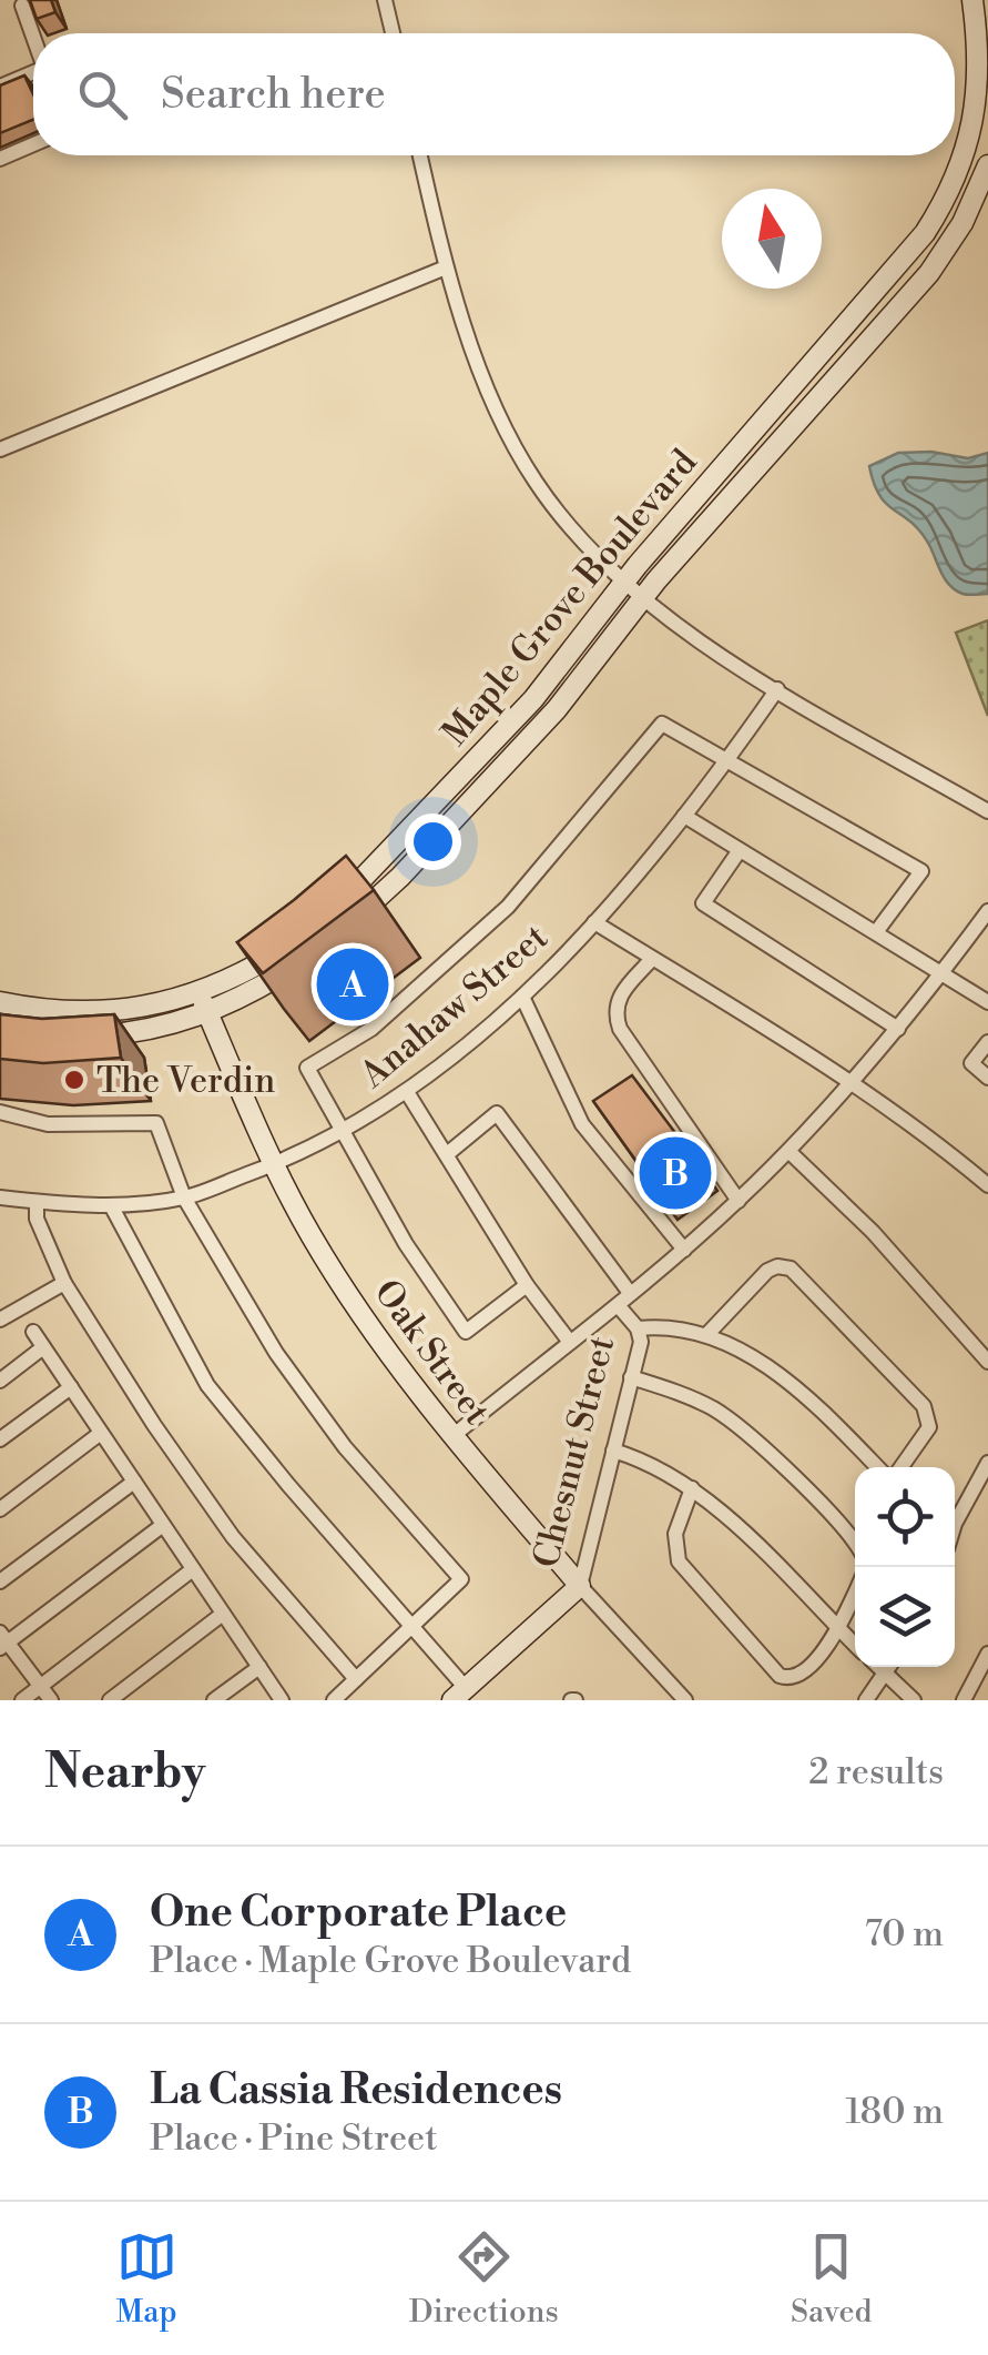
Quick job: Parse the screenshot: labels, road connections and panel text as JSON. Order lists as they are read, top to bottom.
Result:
{
  "streets": {
    "street": [
      "Maple Grove Boulevard",
      "Anahaw Street",
      "Oak Street",
      "Chesnut Street"
    ]
  },
  "crossings": [
    ["Anahaw Street", "Oak Street"],
    ["Oak Street", "Chesnut Street"]
  ],
  "places": ["The Verdin"],
  "north": "top",
  "page": {
    "search": "Search here",
    "pins": ["A", "B"],
    "heading": ["Nearby", "2 results"],
    "list": [
      {
        "mark": "A",
        "name": "One Corporate Place",
        "note": "Place · Maple Grove Boulevard",
        "value": "70 m"
      },
      {
        "mark": "B",
        "name": "La Cassia Residences",
        "note": "Place · Pine Street",
        "value": "180 m"
      }
    ],
    "nav": ["Map", "Directions", "Saved"]
  }
}
